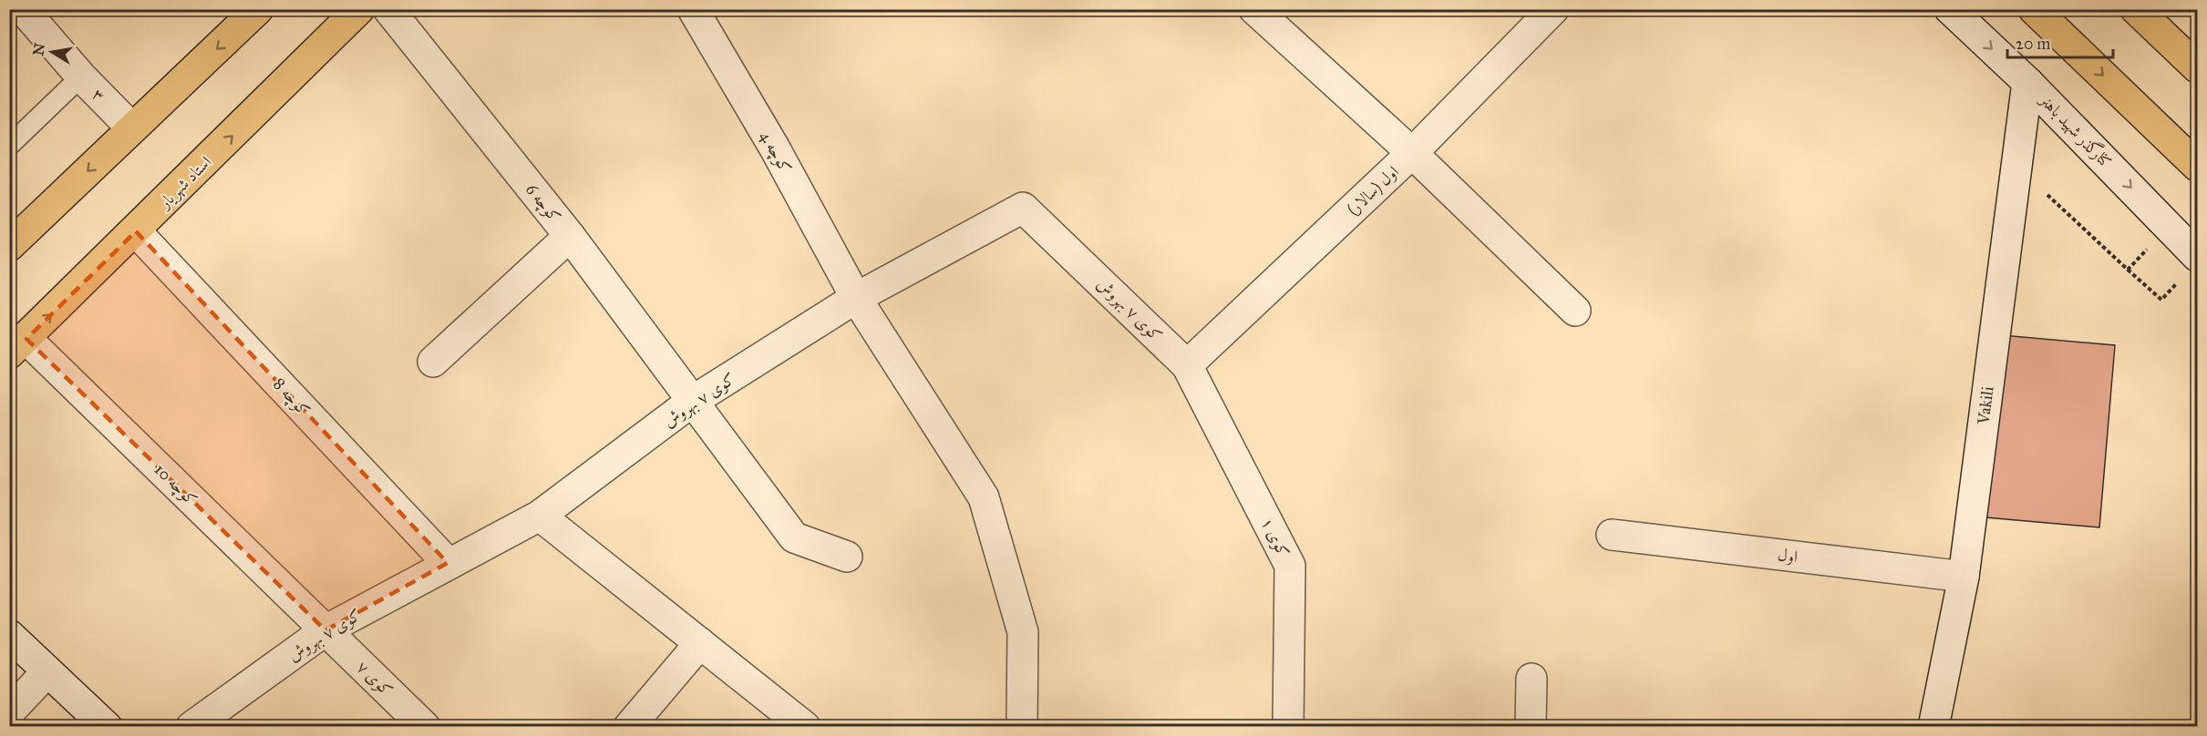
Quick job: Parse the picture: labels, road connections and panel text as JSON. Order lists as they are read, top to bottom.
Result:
{
  "streets": {
    "main road": ["استاد شهریار"],
    "street": [
      "۳",
      "کنارگذر شهید باهنر",
      "کوچه 4",
      "اول (سالار)",
      "کوچه 6",
      "کوی ۷ بهروش",
      "کوچه 8",
      "Vakili",
      "کوچه 10",
      "کوی ۱",
      "اول",
      "کوی ۷"
    ]
  },
  "crossings": [
    ["کنارگذر شهید باهنر", "Vakili"],
    ["کوچه 4", "کوی ۷ بهروش"],
    ["استاد شهریار", "کوچه 8"],
    ["استاد شهریار", "کوچه 10"],
    ["اول (سالار)", "کوی ۷ بهروش"],
    ["اول (سالار)", "کوی ۱"],
    ["کوچه 6", "کوی ۷ بهروش"],
    ["کوی ۷ بهروش", "کوچه 8"],
    ["کوی ۷ بهروش", "کوچه 10"],
    ["کوی ۷ بهروش", "کوی ۱"],
    ["کوی ۷ بهروش", "کوی ۷"],
    ["Vakili", "اول"],
    ["کوچه 10", "کوی ۷"]
  ],
  "one_way": ["کنارگذر شهید باهنر"],
  "scale_bar": "20 m",
  "north": "left"
}
